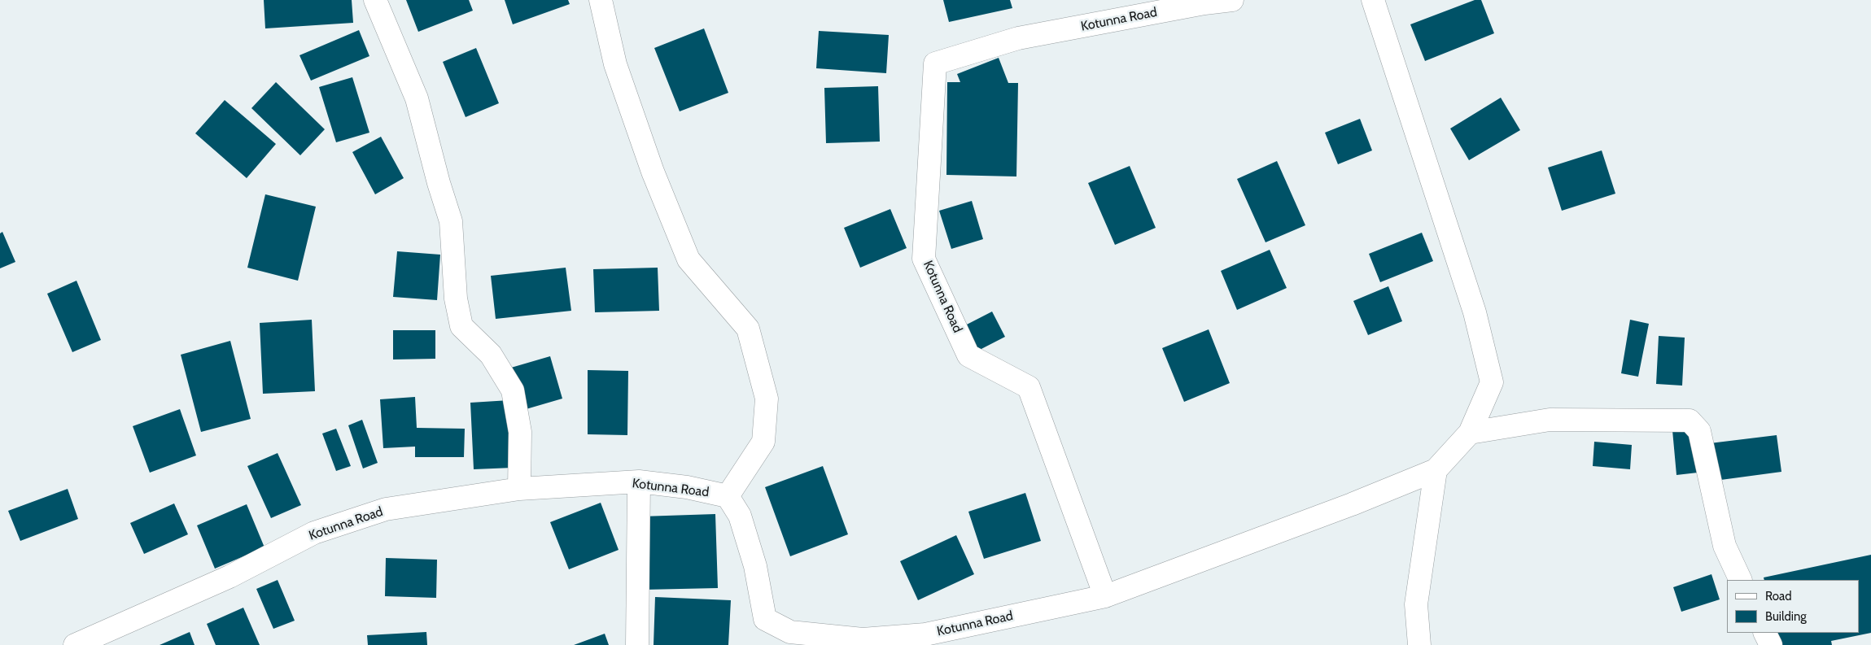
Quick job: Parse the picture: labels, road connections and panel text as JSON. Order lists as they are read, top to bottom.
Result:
{
  "streets": {
    "street": ["Kotunna Road"]
  },
  "legend": ["Road", "Building"]
}
